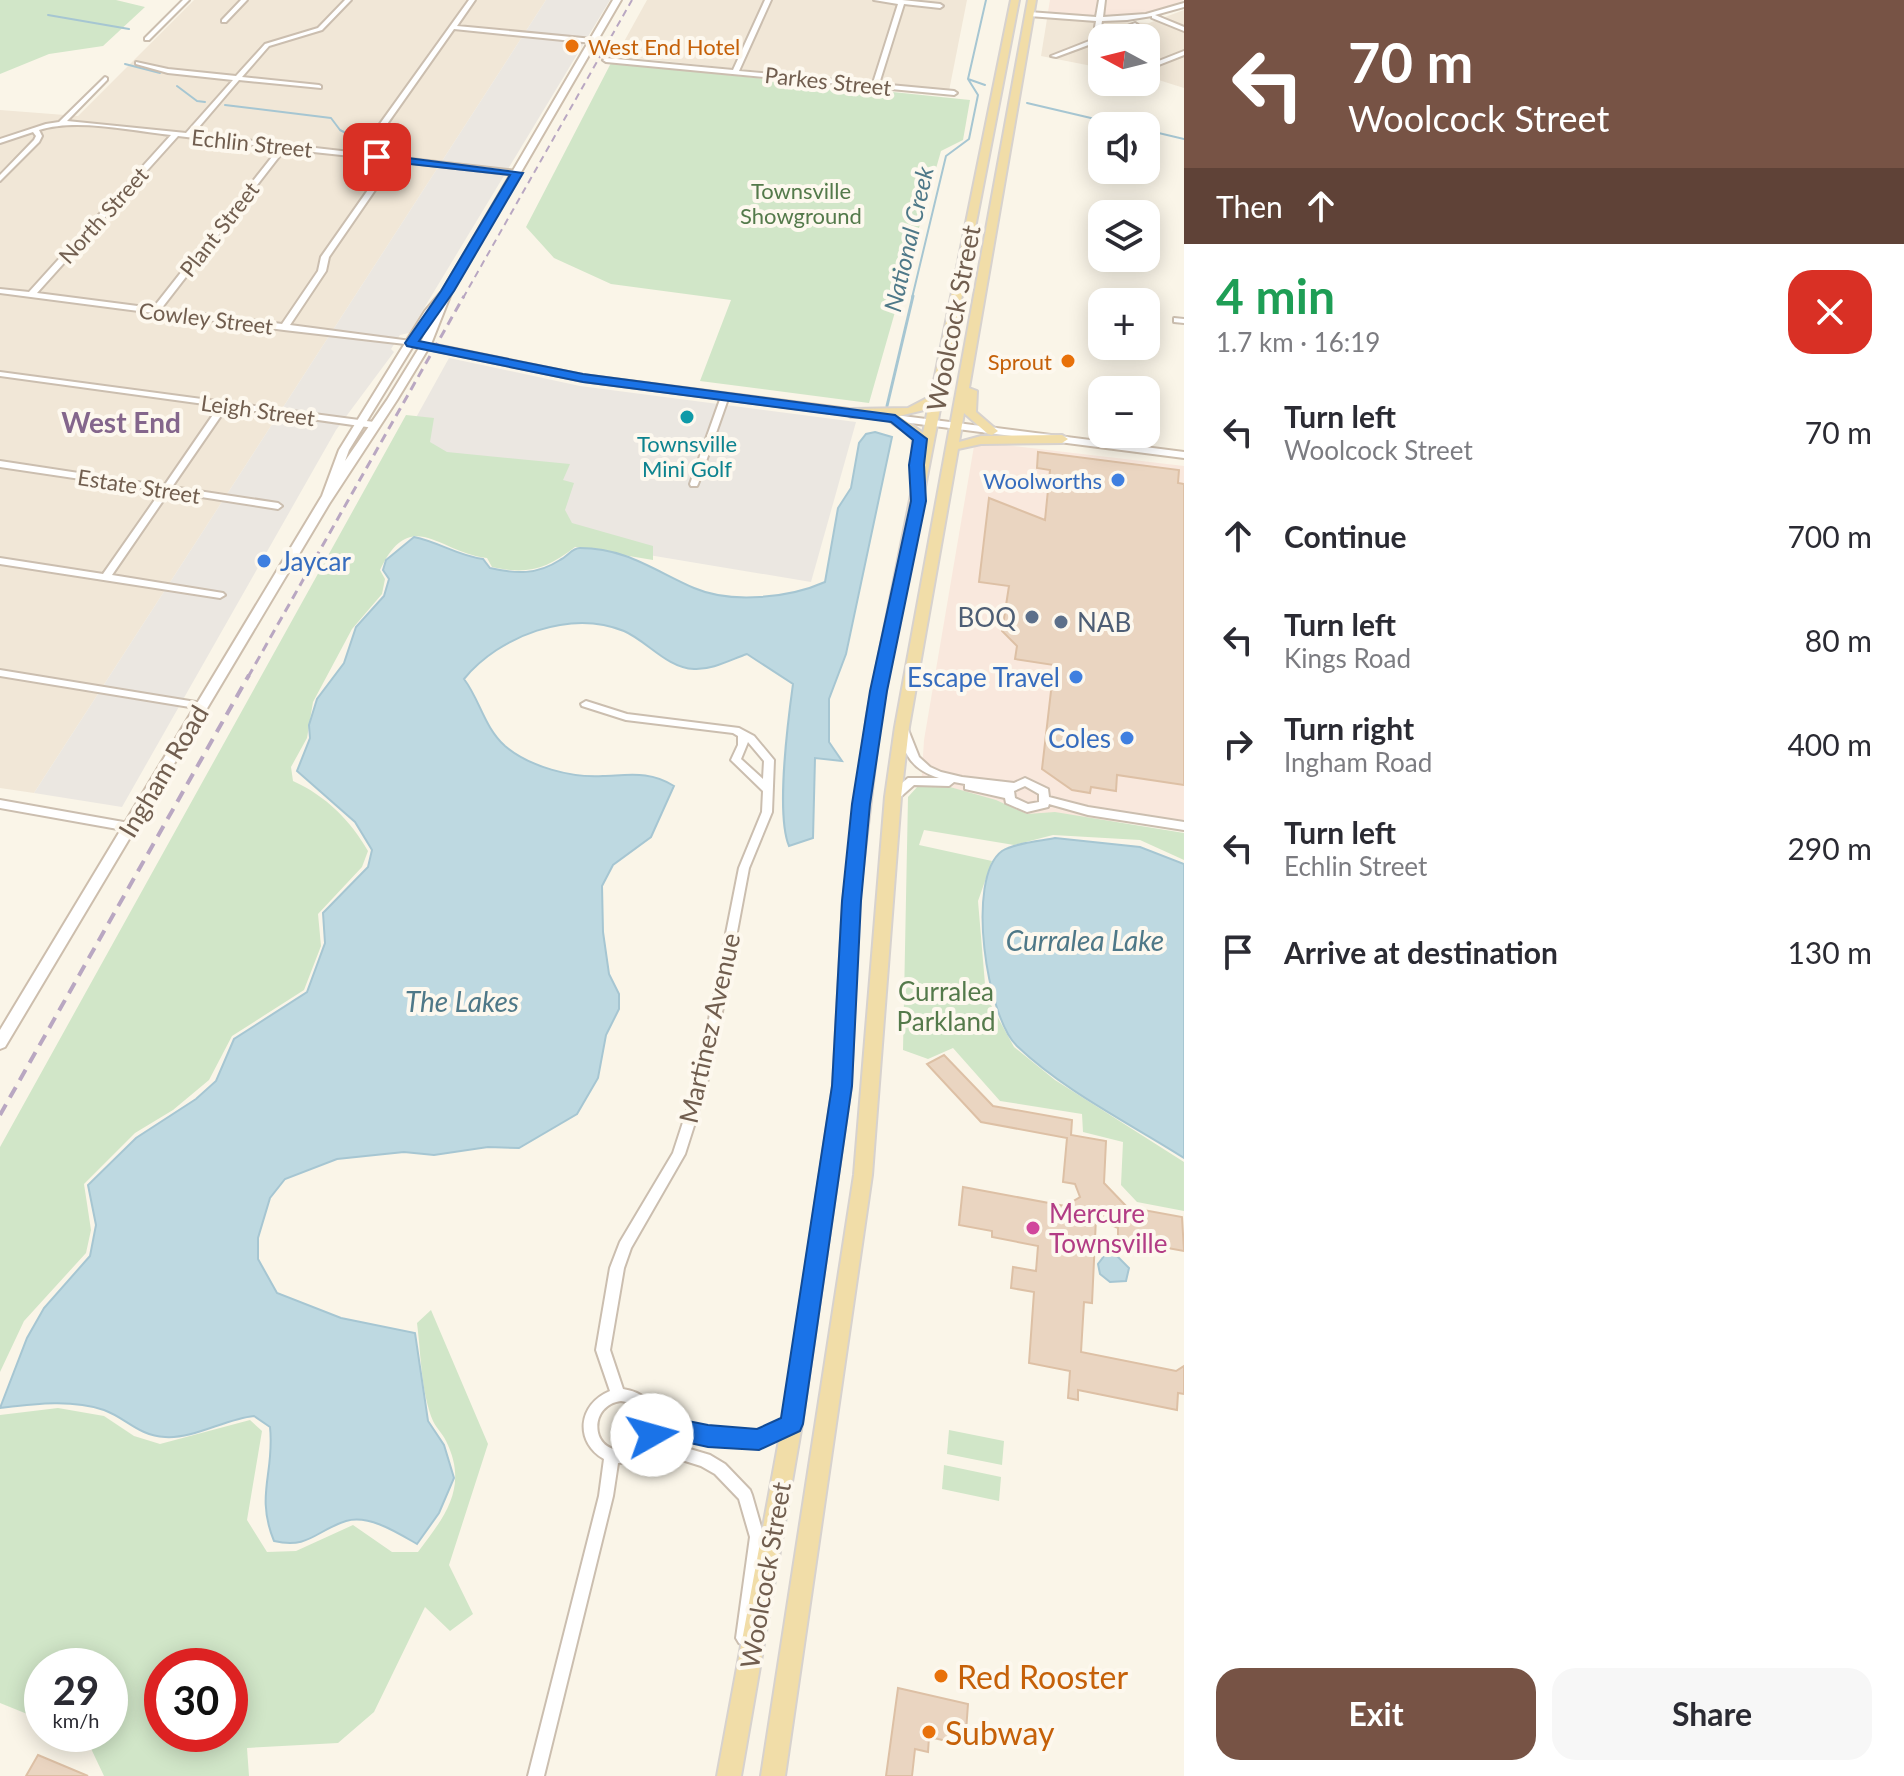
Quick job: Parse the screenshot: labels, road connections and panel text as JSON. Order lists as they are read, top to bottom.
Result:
{
  "streets": {
    "main road": ["Woolcock Street", "Ingham Road"],
    "street": [
      "Parkes Street",
      "Echlin Street",
      "North Street",
      "Plant Street",
      "Cowley Street",
      "Leigh Street",
      "Estate Street",
      "Martinez Avenue"
    ]
  },
  "crossings": [
    ["Echlin Street", "North Street"],
    ["Echlin Street", "Plant Street"],
    ["Echlin Street", "Ingham Road"],
    ["North Street", "Cowley Street"],
    ["Plant Street", "Cowley Street"],
    ["Cowley Street", "Ingham Road"],
    ["Leigh Street", "Ingham Road"]
  ],
  "districts": ["West End"],
  "water": ["National Creek", "Curralea Lake", "The Lakes"],
  "parks": ["Townsville Showground", "Curralea Parkland"],
  "places": [
    "West End Hotel",
    "Sprout",
    "Townsville Mini Golf",
    "Woolworths",
    "Jaycar",
    "BOQ",
    "NAB",
    "Escape Travel",
    "Coles",
    "Mercure Townsville",
    "Red Rooster",
    "Subway"
  ],
  "north": "left",
  "page": {
    "turn": ["70 m", "Woolcock Street"],
    "map_buttons": ["+", "−"],
    "then": "Then",
    "heading": ["4 min", "1.7 km · 16:19"],
    "list": [
      {
        "name": "Turn left",
        "note": "Woolcock Street",
        "value": "70 m"
      },
      {
        "name": "Continue",
        "value": "700 m"
      },
      {
        "name": "Turn left",
        "note": "Kings Road",
        "value": "80 m"
      },
      {
        "name": "Turn right",
        "note": "Ingham Road",
        "value": "400 m"
      },
      {
        "name": "Turn left",
        "note": "Echlin Street",
        "value": "290 m"
      },
      {
        "name": "Arrive at destination",
        "value": "130 m"
      }
    ],
    "speed": "29 km/h",
    "limit": "30",
    "buttons": ["Exit", "Share"]
  }
}
